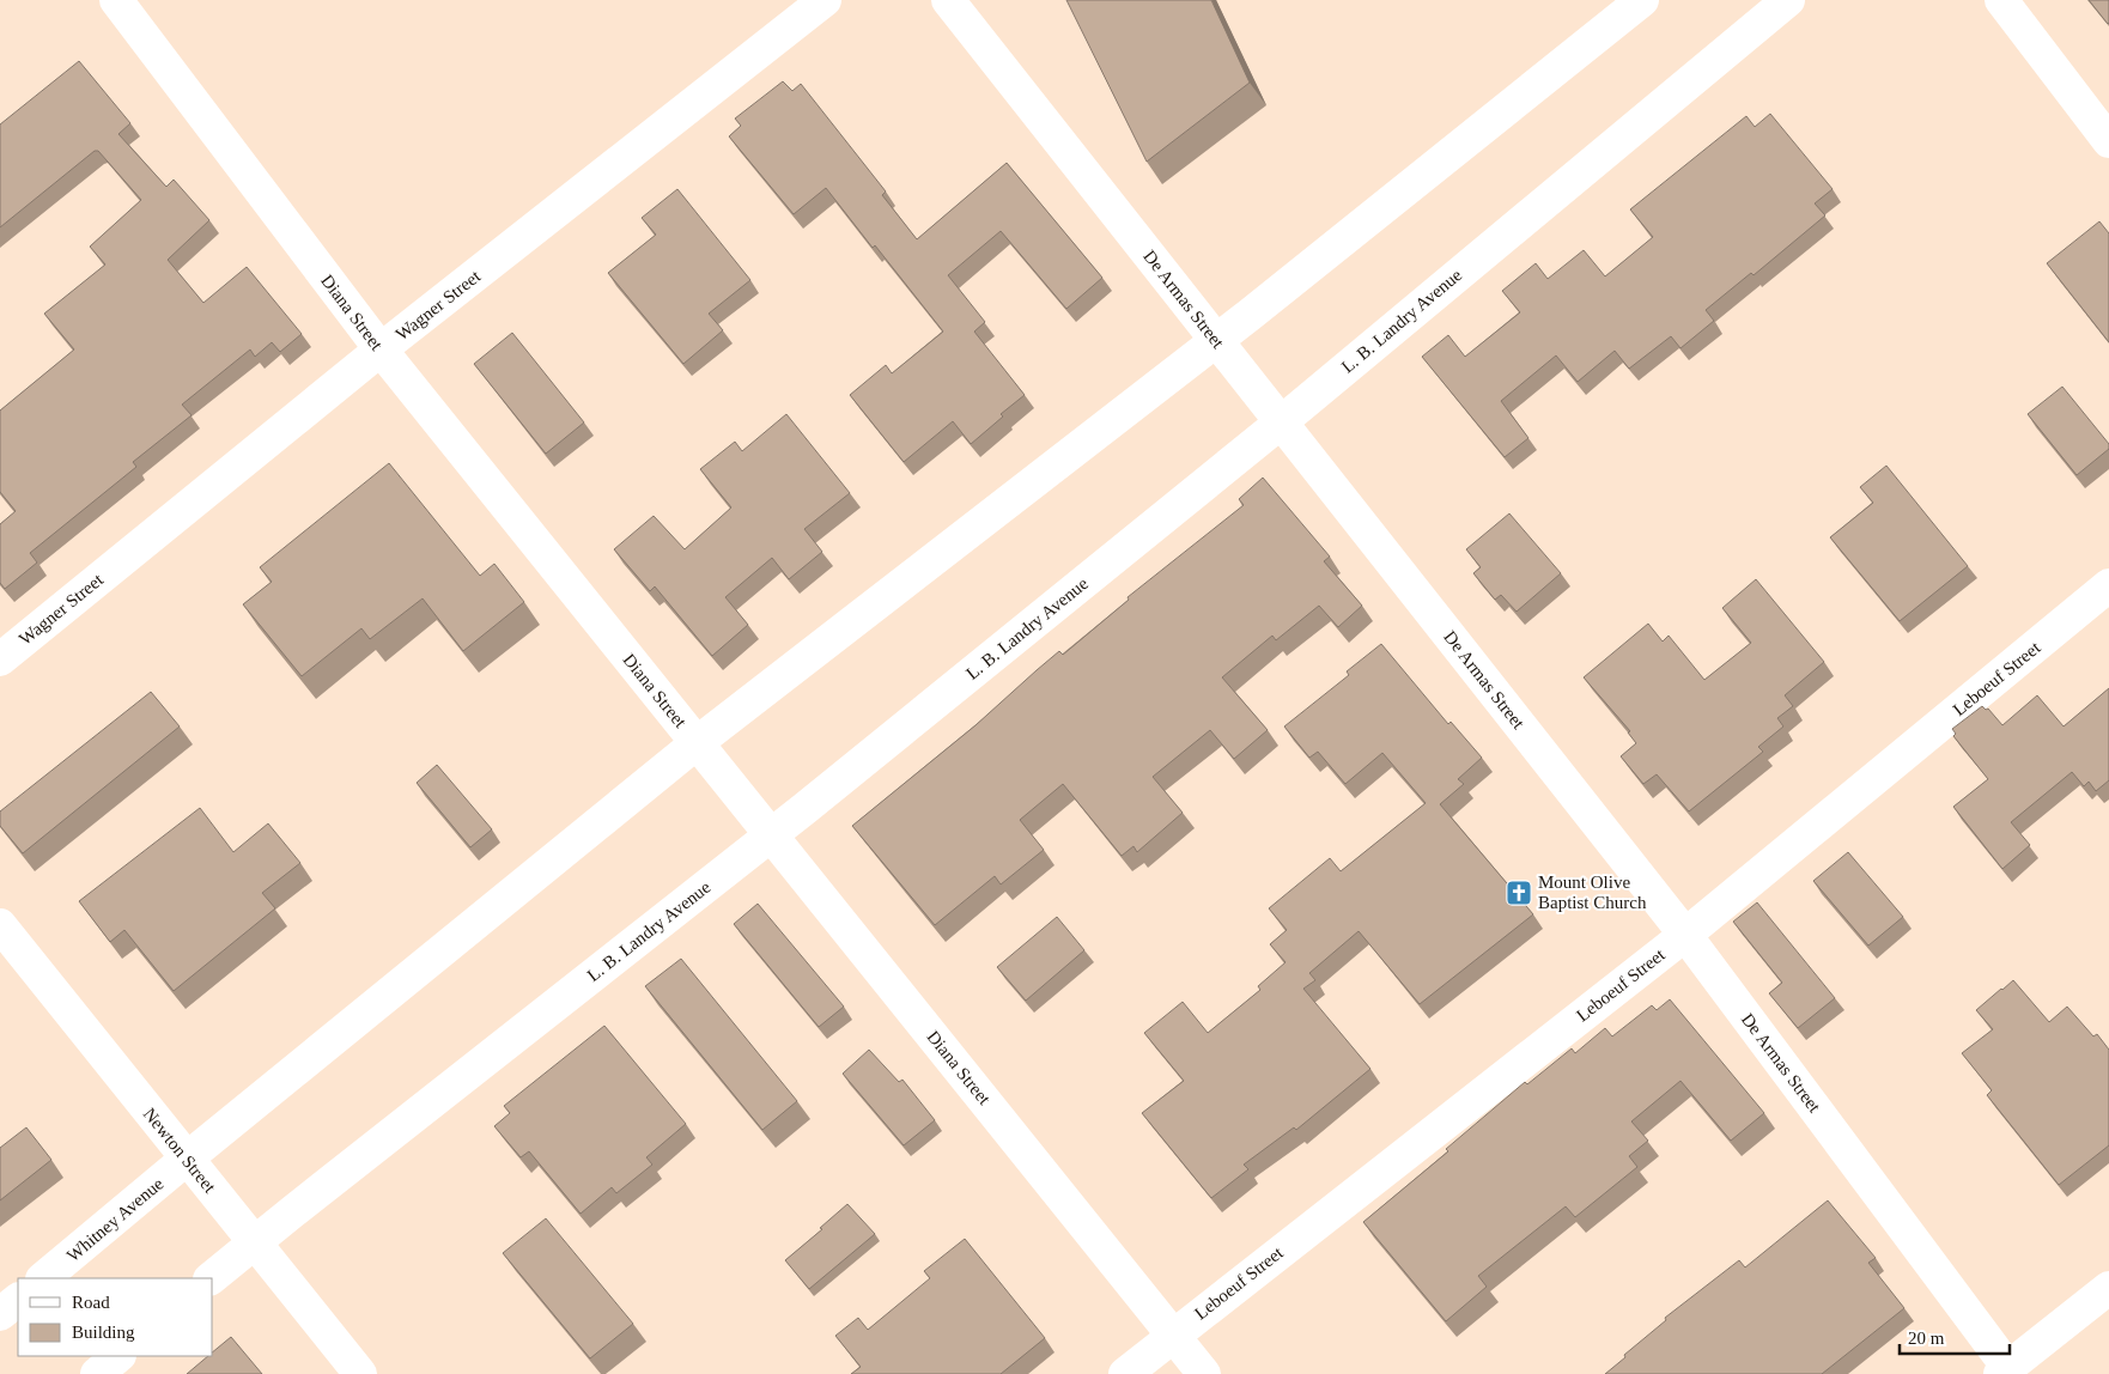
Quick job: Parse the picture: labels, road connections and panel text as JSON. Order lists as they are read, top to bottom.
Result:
{
  "streets": {
    "street": [
      "De Armas Street",
      "Wagner Street",
      "Diana Street",
      "L. B. Landry Avenue",
      "Leboeuf Street",
      "Newton Street",
      "Whitney Avenue"
    ]
  },
  "crossings": [
    ["De Armas Street", "L. B. Landry Avenue"],
    ["De Armas Street", "Leboeuf Street"],
    ["Wagner Street", "Diana Street"],
    ["Diana Street", "L. B. Landry Avenue"],
    ["Diana Street", "Leboeuf Street"],
    ["L. B. Landry Avenue", "Newton Street"],
    ["Newton Street", "Whitney Avenue"]
  ],
  "places": {
    "church": ["Mount Olive Baptist Church"]
  },
  "legend": ["Road", "Building"],
  "scale_bar": "20 m"
}
